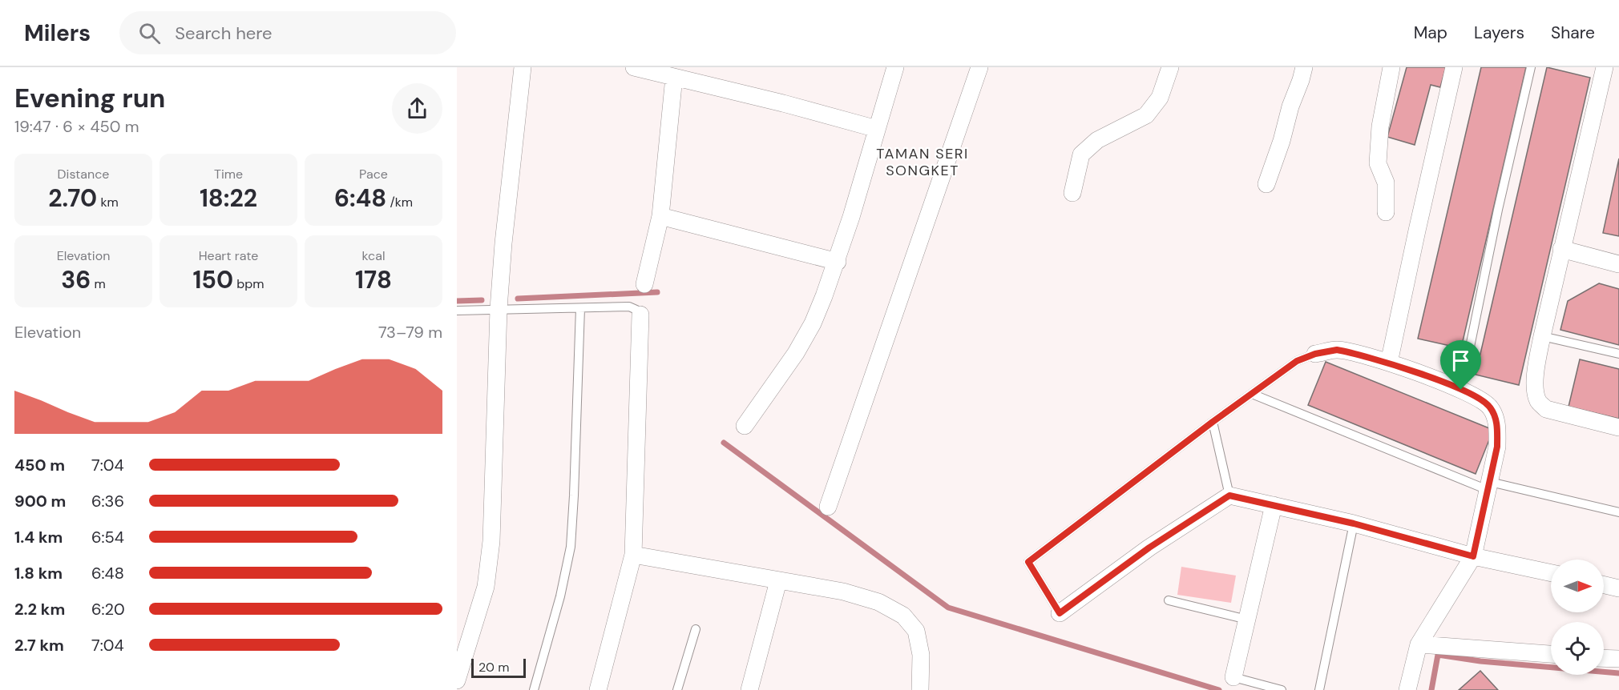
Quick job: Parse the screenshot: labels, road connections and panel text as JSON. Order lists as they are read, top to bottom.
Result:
{
  "districts": ["TAMAN SERI SONGKET"],
  "scale_bar": "20 m",
  "north": "right",
  "page": {
    "header": "Milers",
    "search": "Search here",
    "nav": ["Map", "Layers", "Share"],
    "heading": ["Evening run", "19:47 · 6 × 450 m"],
    "stats": [
      ["Distance", "2.70 km"],
      ["Time", "18:22"],
      ["Pace", "6:48 /km"],
      ["Elevation", "36 m"],
      ["Heart rate", "150 bpm"],
      ["kcal", "178"]
    ],
    "chart": ["Elevation", "73–79 m"],
    "list": [
      {
        "name": "450 m",
        "note": "7:04"
      },
      {
        "name": "900 m",
        "note": "6:36"
      },
      {
        "name": "1.4 km",
        "note": "6:54"
      },
      {
        "name": "1.8 km",
        "note": "6:48"
      },
      {
        "name": "2.2 km",
        "note": "6:20"
      },
      {
        "name": "2.7 km",
        "note": "7:04"
      }
    ],
    "scale": "20 m"
  }
}
